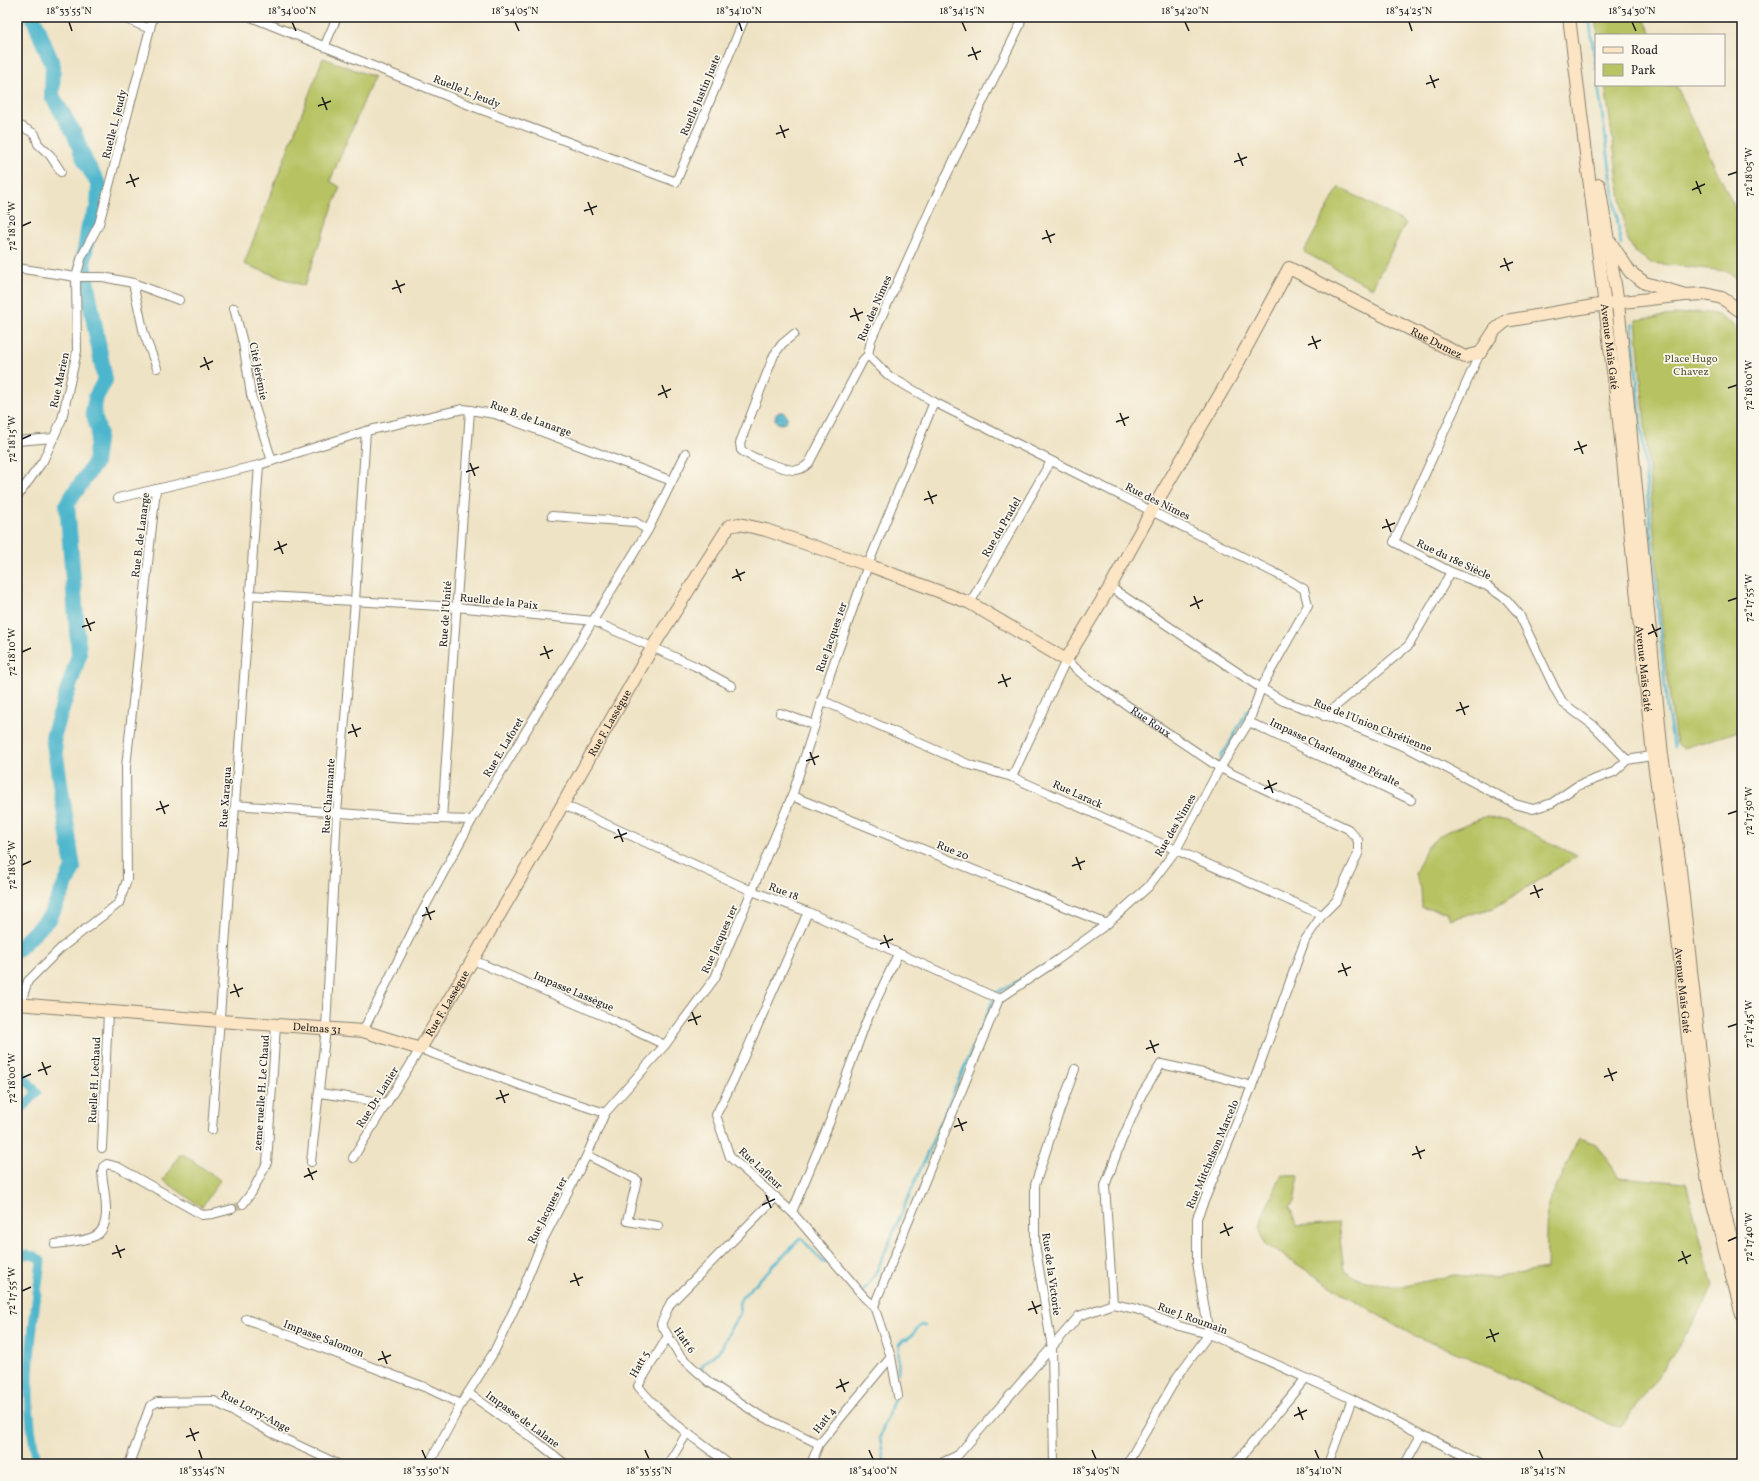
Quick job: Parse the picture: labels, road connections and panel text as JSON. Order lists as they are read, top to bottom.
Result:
{
  "streets": {
    "main road": [
      "Rue Dumez",
      "Avenue Maïs Gaté",
      "Rue Roux",
      "Rue F. Lassègue",
      "Delmas 31"
    ],
    "street": [
      "Ruelle L. Jeudy",
      "Ruelle Justin Juste",
      "Rue des Nimes",
      "Cité Jérémie",
      "Rue Marien",
      "Rue B. de Lanarge",
      "Rue du Pradel",
      "Rue du 18e Siècle",
      "Ruelle de la Paix",
      "Rue de l'Unité",
      "Rue Jacques 1er",
      "Rue de l'Union Chrétienne",
      "Rue E. Laforet",
      "Impasse Charlemagne Péralte",
      "Rue Larack",
      "Rue Charmante",
      "Rue Xaragua",
      "Rue 20",
      "Rue 18",
      "Impasse Lassègue",
      "Ruelle H. Lechaud",
      "2eme ruelle H. Le Chaud",
      "Rue Dr. Lanier",
      "Rue Mitchelson Marcelo",
      "Rue Lafleur",
      "Rue de la Victorie",
      "Rue J. Roumain",
      "Impasse Salomon",
      "Hatt 6",
      "Hatt 5",
      "Rue Lorry-Ange",
      "Impasse de Lalane",
      "Hatt 4"
    ]
  },
  "crossings": [
    ["Ruelle L. Jeudy", "Ruelle Justin Juste"],
    ["Ruelle L. Jeudy", "Rue Marien"],
    ["Rue des Nimes", "Rue Dumez"],
    ["Rue des Nimes", "Rue du Pradel"],
    ["Rue des Nimes", "Rue Jacques 1er"],
    ["Rue des Nimes", "Rue Roux"],
    ["Rue des Nimes", "Rue de l'Union Chrétienne"],
    ["Rue des Nimes", "Impasse Charlemagne Péralte"],
    ["Rue des Nimes", "Rue Larack"],
    ["Rue des Nimes", "Rue 20"],
    ["Rue des Nimes", "Rue 18"],
    ["Rue Dumez", "Avenue Maïs Gaté"],
    ["Rue Dumez", "Rue du 18e Siècle"],
    ["Cité Jérémie", "Rue B. de Lanarge"],
    ["Rue B. de Lanarge", "Rue de l'Unité"],
    ["Rue B. de Lanarge", "Rue E. Laforet"],
    ["Rue B. de Lanarge", "Rue Charmante"],
    ["Rue B. de Lanarge", "Rue Xaragua"],
    ["Rue B. de Lanarge", "Delmas 31"],
    ["Rue du Pradel", "Rue Roux"],
    ["Rue du 18e Siècle", "Rue de l'Union Chrétienne"],
    ["Ruelle de la Paix", "Rue de l'Unité"],
    ["Ruelle de la Paix", "Rue F. Lassègue"],
    ["Ruelle de la Paix", "Rue E. Laforet"],
    ["Ruelle de la Paix", "Rue Charmante"],
    ["Ruelle de la Paix", "Rue Xaragua"],
    ["Rue Jacques 1er", "Rue Roux"],
    ["Rue Jacques 1er", "Rue F. Lassègue"],
    ["Rue Jacques 1er", "Rue Larack"],
    ["Rue Jacques 1er", "Rue 20"],
    ["Rue Jacques 1er", "Rue 18"],
    ["Rue Jacques 1er", "Impasse Lassègue"],
    ["Rue Jacques 1er", "Delmas 31"],
    ["Rue Jacques 1er", "Impasse Salomon"],
    ["Rue Jacques 1er", "Impasse de Lalane"],
    ["Rue Roux", "Rue F. Lassègue"],
    ["Rue Roux", "Rue Larack"],
    ["Rue Roux", "Rue Mitchelson Marcelo"],
    ["Rue F. Lassègue", "Rue 18"],
    ["Rue F. Lassègue", "Impasse Lassègue"],
    ["Rue F. Lassègue", "Delmas 31"],
    ["Rue F. Lassègue", "Rue Dr. Lanier"],
    ["Rue E. Laforet", "Delmas 31"],
    ["Rue Larack", "Rue Mitchelson Marcelo"],
    ["Rue Charmante", "Delmas 31"],
    ["Rue Xaragua", "Delmas 31"],
    ["Rue 18", "Rue Lafleur"],
    ["Delmas 31", "Ruelle H. Lechaud"],
    ["Delmas 31", "2eme ruelle H. Le Chaud"],
    ["Delmas 31", "Rue Dr. Lanier"],
    ["Rue Mitchelson Marcelo", "Rue J. Roumain"],
    ["Rue Lafleur", "Hatt 6"],
    ["Rue Lafleur", "Hatt 4"],
    ["Rue de la Victorie", "Rue J. Roumain"],
    ["Hatt 6", "Hatt 5"],
    ["Hatt 6", "Hatt 4"]
  ],
  "parks": ["Place Hugo Chavez"],
  "legend": ["Road", "Park"],
  "coordinates": [
    "18°33'55\"N",
    "18°34'00\"N",
    "18°34'05\"N",
    "18°34'10\"N",
    "18°34'15\"N",
    "18°34'20\"N",
    "18°34'25\"N",
    "18°34'30\"N",
    "72°18'05\"W",
    "72°18'20\"W",
    "72°18'00\"W",
    "72°18'15\"W",
    "72°17'55\"W",
    "72°18'10\"W",
    "72°17'50\"W",
    "72°17'45\"W",
    "72°17'40\"W",
    "18°33'45\"N",
    "18°33'50\"N"
  ]
}
